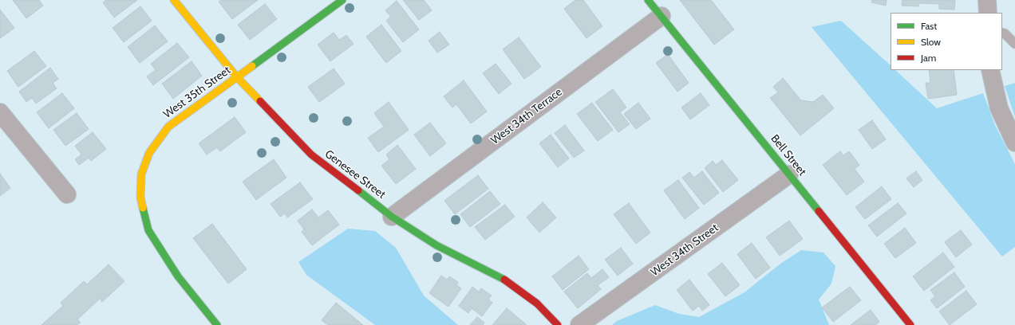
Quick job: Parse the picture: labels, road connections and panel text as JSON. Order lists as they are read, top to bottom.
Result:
{
  "streets": {
    "street": [
      "West 35th Street",
      "West 34th Terrace",
      "Bell Street",
      "Genesee Street",
      "West 34th Street"
    ]
  },
  "crossings": [
    ["West 35th Street", "Genesee Street"],
    ["West 34th Terrace", "Bell Street"],
    ["West 34th Terrace", "Genesee Street"],
    ["Bell Street", "West 34th Street"]
  ],
  "legend": ["Fast", "Slow", "Jam"]
}
